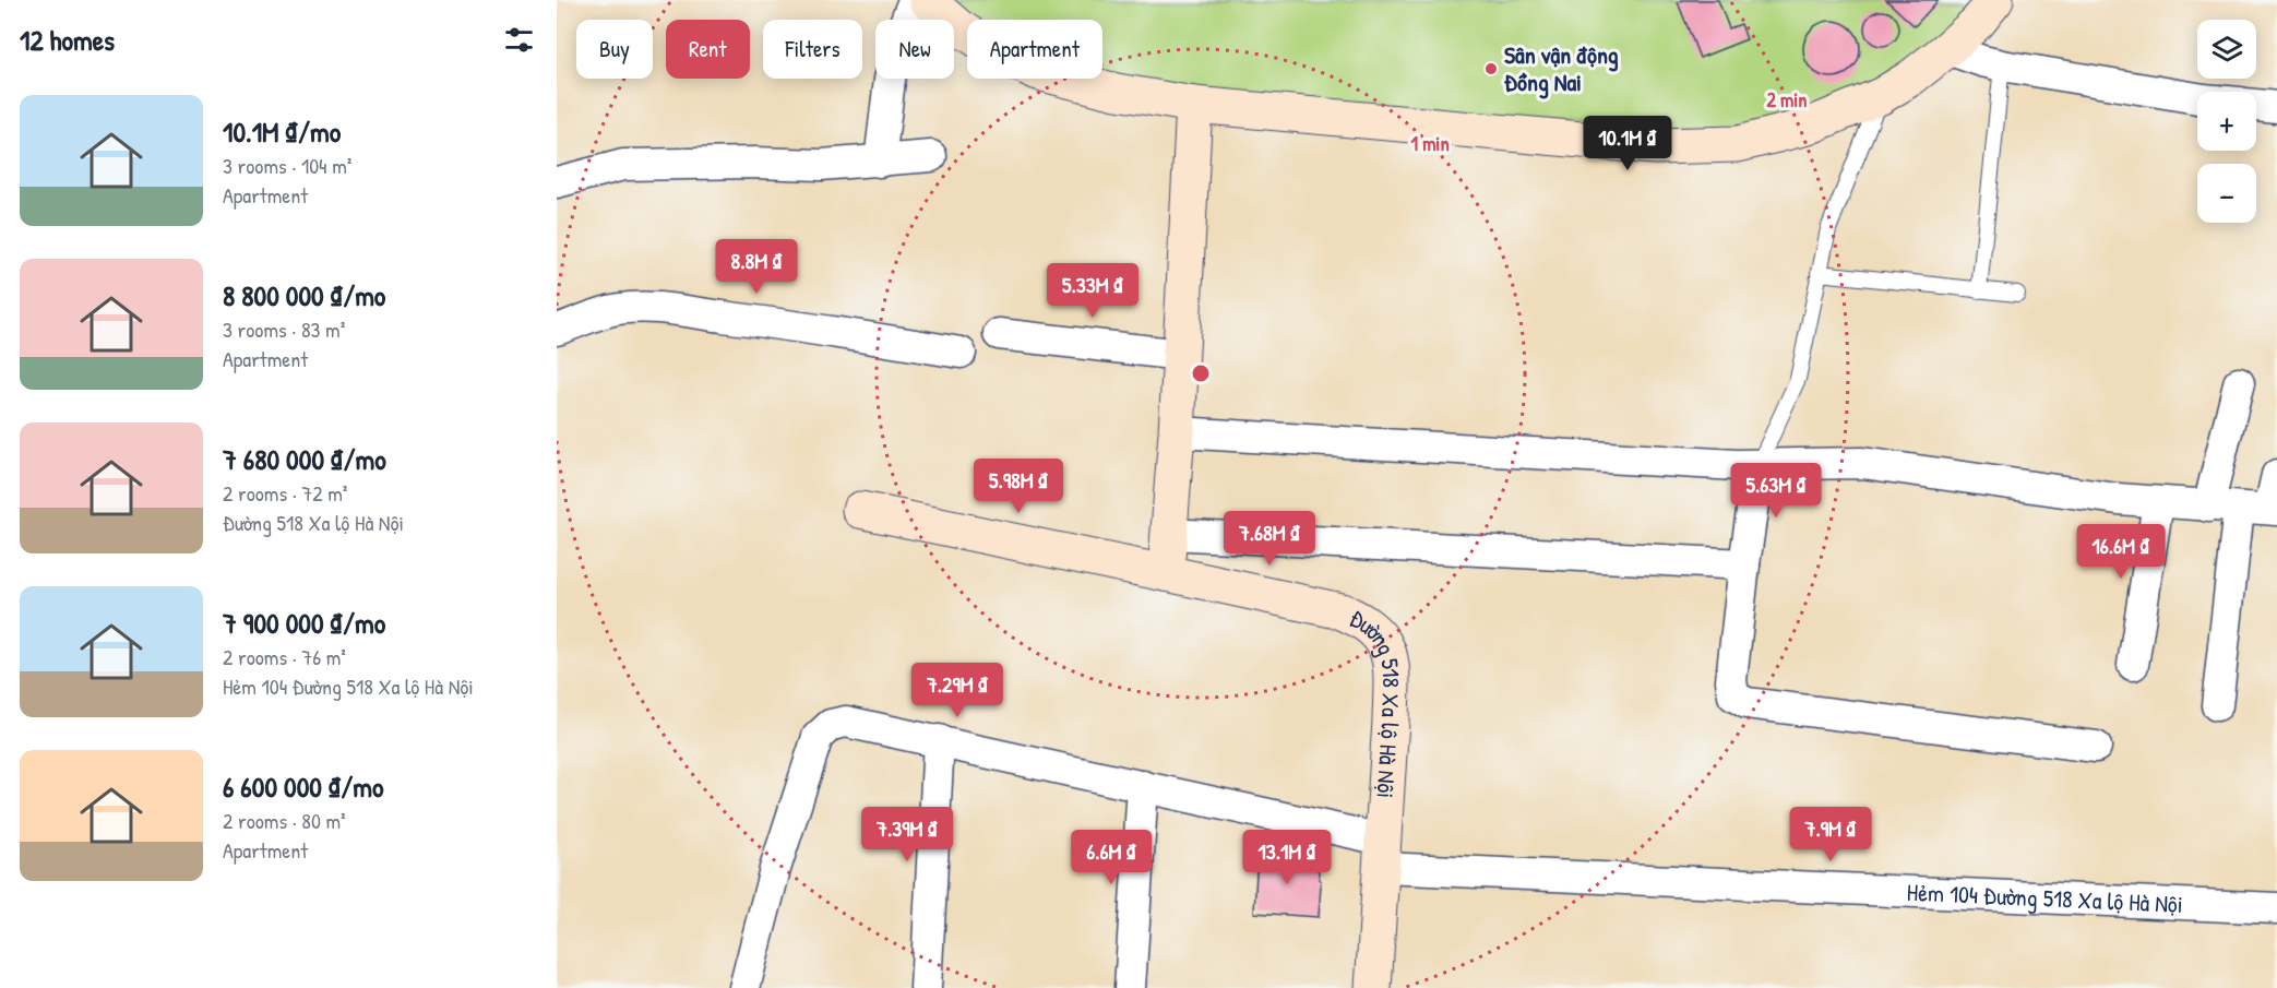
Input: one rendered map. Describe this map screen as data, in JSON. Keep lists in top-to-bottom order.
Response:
{
  "streets": {
    "street": ["Đường 518 Xa lộ Hà Nội", "Hẻm 104 Đường 518 Xa lộ Hà Nội"]
  },
  "crossings": [
    ["Đường 518 Xa lộ Hà Nội", "Hẻm 104 Đường 518 Xa lộ Hà Nội"]
  ],
  "places": ["Sân vận động Đồng Nai"],
  "page": {
    "heading": "12 homes",
    "map_buttons": ["+", "−"],
    "chip": [
      "Buy",
      "Rent",
      "Filters",
      "New",
      "Apartment"
    ],
    "list": [
      {
        "name": "10.1M ₫/mo",
        "note": "3 rooms · 104 m² · Apartment"
      },
      {
        "name": "8 800 000 ₫/mo",
        "note": "3 rooms · 83 m² · Apartment"
      },
      {
        "name": "7 680 000 ₫/mo",
        "note": "2 rooms · 72 m² · Đường 518 Xa lộ Hà Nội"
      },
      {
        "name": "7 900 000 ₫/mo",
        "note": "2 rooms · 76 m² · Hẻm 104 Đường 518 Xa lộ Hà Nội"
      },
      {
        "name": "6 600 000 ₫/mo",
        "note": "2 rooms · 80 m² · Apartment"
      }
    ],
    "price": [
      "10.1M ₫",
      "8.8M ₫",
      "5.33M ₫",
      "5.98M ₫",
      "5.63M ₫",
      "7.68M ₫",
      "16.6M ₫",
      "7.29M ₫",
      "7.39M ₫",
      "7.9M ₫",
      "6.6M ₫",
      "13.1M ₫"
    ]
  },
  "rings": ["2 min", "1 min"]
}
